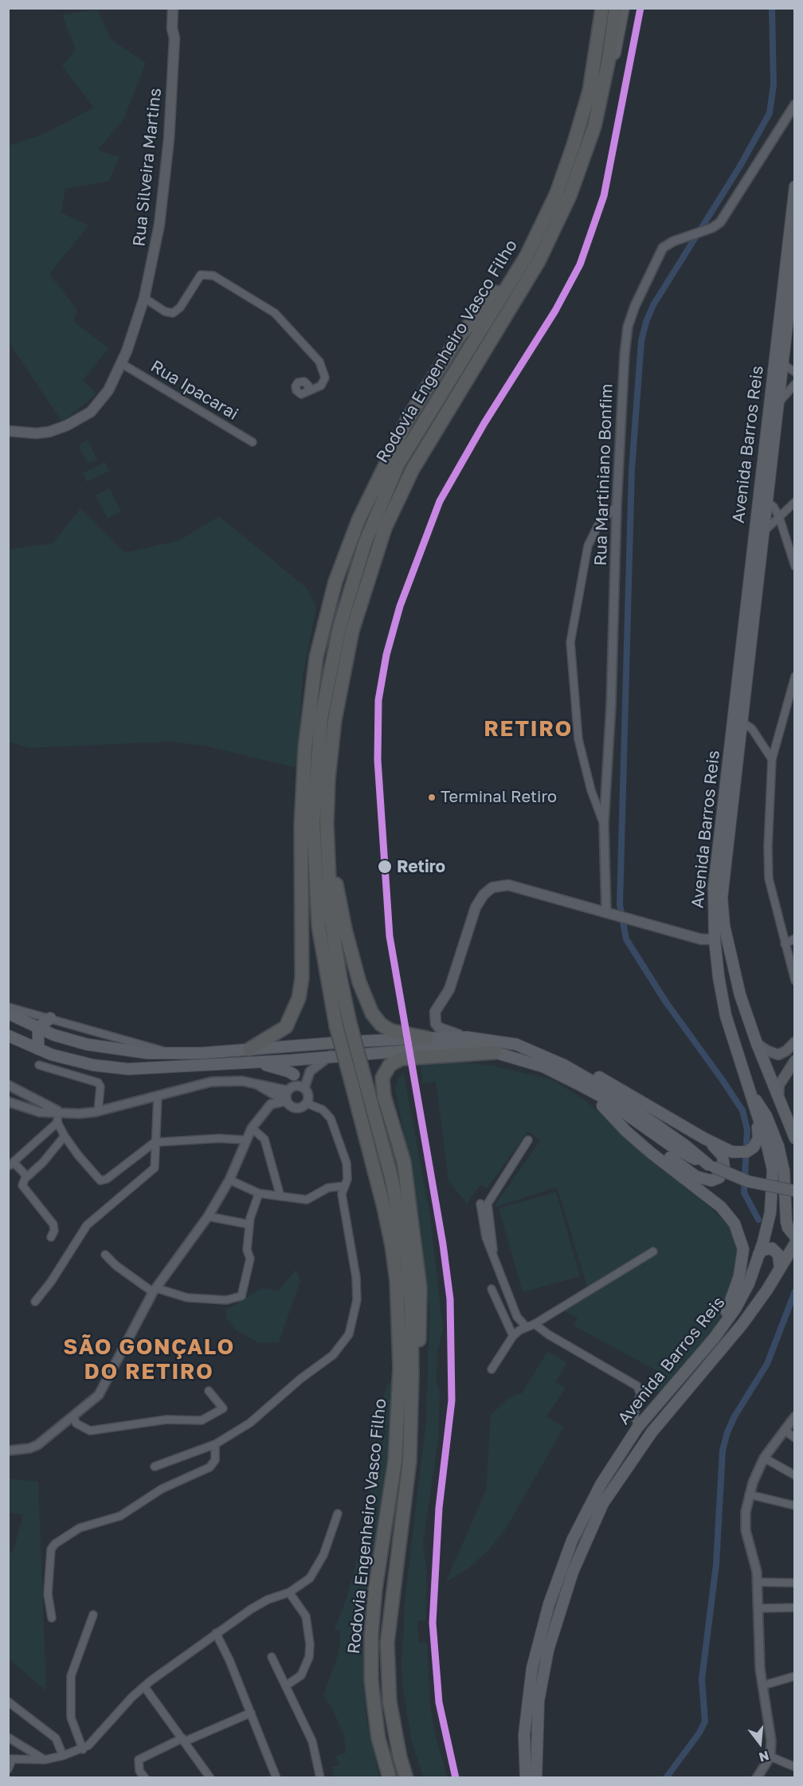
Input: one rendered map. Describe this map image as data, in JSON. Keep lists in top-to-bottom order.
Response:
{
  "streets": {
    "highway": ["Rodovia Engenheiro Vasco Filho"],
    "main road": ["Rua Silveira Martins", "Avenida Barros Reis"],
    "street": ["Rua Ipacarai", "Rua Martiniano Bonfim"]
  },
  "crossings": [
    ["Rua Silveira Martins", "Rua Ipacarai"]
  ],
  "districts": ["RETIRO", "SÃO GONÇALO DO RETIRO"],
  "places": ["Terminal Retiro", "Retiro"],
  "north": "bottom"
}
